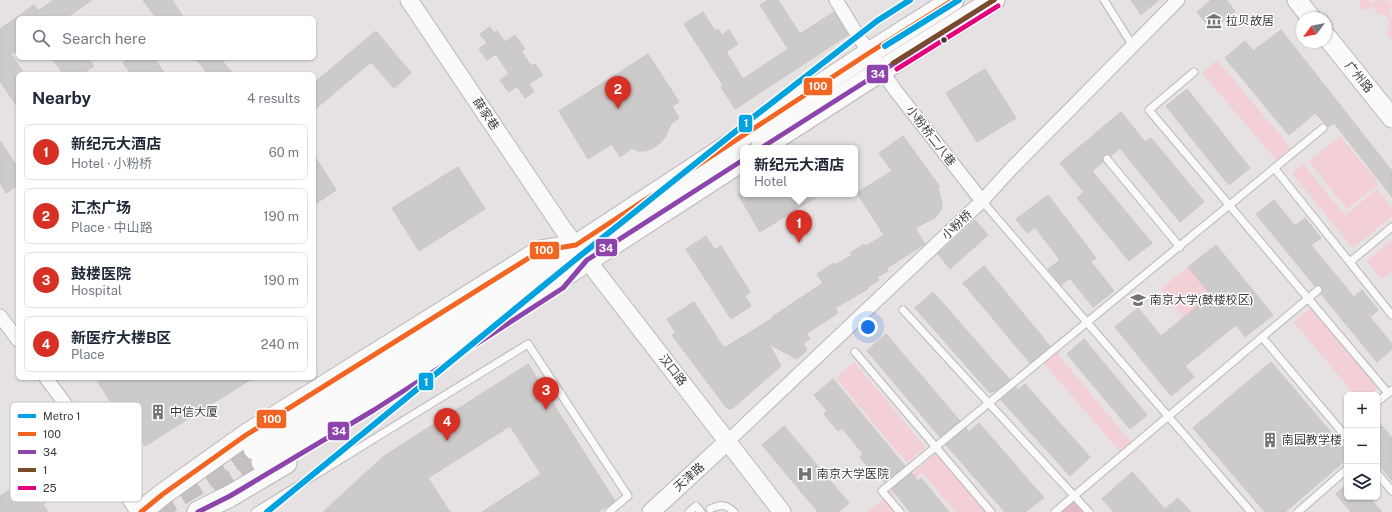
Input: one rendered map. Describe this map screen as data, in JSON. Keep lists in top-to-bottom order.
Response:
{
  "streets": {
    "main road": ["广州路"],
    "street": [
      "薛家巷",
      "小粉桥二八巷",
      "小粉桥",
      "汉口路",
      "天津路"
    ]
  },
  "crossings": [
    ["薛家巷", "汉口路"],
    ["小粉桥二八巷", "小粉桥"],
    ["小粉桥", "汉口路"],
    ["小粉桥", "天津路"],
    ["汉口路", "天津路"]
  ],
  "places": {
    "museum": ["拉贝故居"],
    "school or university": ["南京大学(鼓楼校区)"],
    "building": ["中信大厦", "南园教学楼"],
    "hospital": ["南京大学医院"]
  },
  "lines": [
    "metro line 1",
    "transit line 100",
    "transit line 34",
    "transit line 1",
    "transit line 25"
  ],
  "legend": [
    "Metro 1",
    "100",
    "34",
    "1",
    "25"
  ],
  "north": "bottom left",
  "page": {
    "search": "Search here",
    "heading": ["Nearby", "4 results"],
    "pins": [
      "2",
      "1",
      "3",
      "4"
    ],
    "list": [
      {
        "mark": "1",
        "name": "新纪元大酒店",
        "note": "Hotel · 小粉桥",
        "value": "60 m"
      },
      {
        "mark": "2",
        "name": "汇杰广场",
        "note": "Place · 中山路",
        "value": "190 m"
      },
      {
        "mark": "3",
        "name": "鼓楼医院",
        "note": "Hospital",
        "value": "190 m"
      },
      {
        "mark": "4",
        "name": "新医疗大楼B区",
        "note": "Place",
        "value": "240 m"
      }
    ],
    "popup": ["新纪元大酒店", "Hotel"],
    "map_buttons": ["+", "−"]
  }
}
